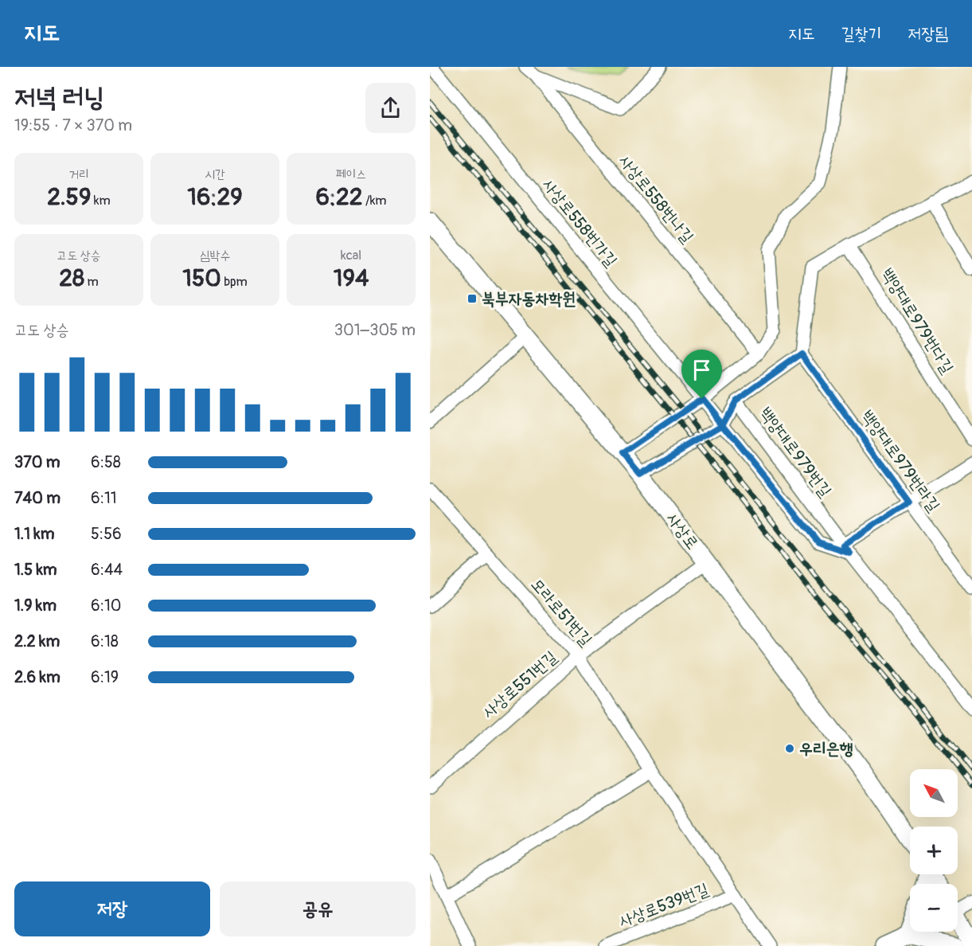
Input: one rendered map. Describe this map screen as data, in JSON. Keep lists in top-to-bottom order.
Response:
{
  "streets": {
    "main road": ["사상로"],
    "street": [
      "사상로558번나길",
      "사상로558번가길",
      "백양대로979번다길",
      "백양대로979번길",
      "백양대로979번라길",
      "모라로51번길",
      "사상로551번길",
      "사상로539번길"
    ]
  },
  "crossings": [
    ["사상로558번가길", "백양대로979번길"],
    ["백양대로979번길", "백양대로979번라길"],
    ["사상로", "사상로551번길"],
    ["모라로51번길", "사상로551번길"],
    ["모라로51번길", "사상로539번길"]
  ],
  "places": {
    "transit": ["북부자동차학원"],
    "other": ["우리은행"]
  },
  "north": "top left",
  "page": {
    "header": "지도",
    "nav": ["지도", "길찾기", "저장됨"],
    "heading": ["저녁 러닝", "19:55 · 7 × 370 m"],
    "stats": [
      ["거리", "2.59 km"],
      ["시간", "16:29"],
      ["페이스", "6:22 /km"],
      ["고도 상승", "28 m"],
      ["심박수", "150 bpm"],
      ["kcal", "194"]
    ],
    "chart": ["고도 상승", "301–305 m"],
    "list": [
      {
        "name": "370 m",
        "note": "6:58"
      },
      {
        "name": "740 m",
        "note": "6:11"
      },
      {
        "name": "1.1 km",
        "note": "5:56"
      },
      {
        "name": "1.5 km",
        "note": "6:44"
      },
      {
        "name": "1.9 km",
        "note": "6:10"
      },
      {
        "name": "2.2 km",
        "note": "6:18"
      },
      {
        "name": "2.6 km",
        "note": "6:19"
      }
    ],
    "map_buttons": ["+", "−"],
    "buttons": ["저장", "공유"]
  }
}
